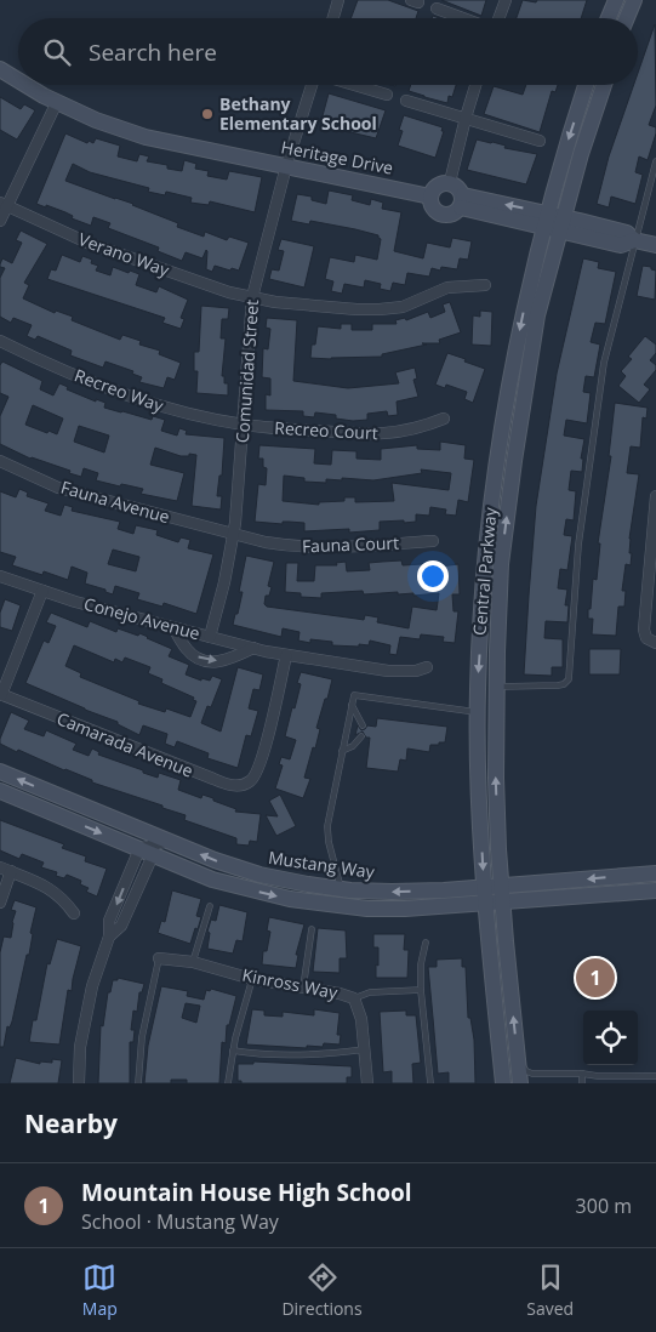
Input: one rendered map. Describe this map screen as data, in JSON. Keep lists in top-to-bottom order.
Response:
{
  "streets": {
    "street": [
      "Heritage Drive",
      "Verano Way",
      "Comunidad Street",
      "Recreo Way",
      "Recreo Court",
      "Fauna Avenue",
      "Fauna Court",
      "Central Parkway",
      "Conejo Avenue",
      "Camarada Avenue",
      "Mustang Way",
      "Kinross Way"
    ]
  },
  "crossings": [
    ["Heritage Drive", "Comunidad Street"],
    ["Heritage Drive", "Central Parkway"],
    ["Verano Way", "Comunidad Street"],
    ["Comunidad Street", "Recreo Way"],
    ["Comunidad Street", "Recreo Court"],
    ["Comunidad Street", "Fauna Avenue"],
    ["Comunidad Street", "Fauna Court"],
    ["Comunidad Street", "Conejo Avenue"],
    ["Recreo Way", "Recreo Court"],
    ["Fauna Avenue", "Fauna Court"],
    ["Central Parkway", "Mustang Way"],
    ["Conejo Avenue", "Camarada Avenue"]
  ],
  "places": ["Bethany Elementary School"],
  "page": {
    "search": "Search here",
    "pins": "1",
    "heading": "Nearby",
    "list": [
      {
        "mark": "1",
        "name": "Mountain House High School",
        "note": "School · Mustang Way",
        "value": "300 m"
      }
    ],
    "nav": ["Map", "Directions", "Saved"]
  }
}
